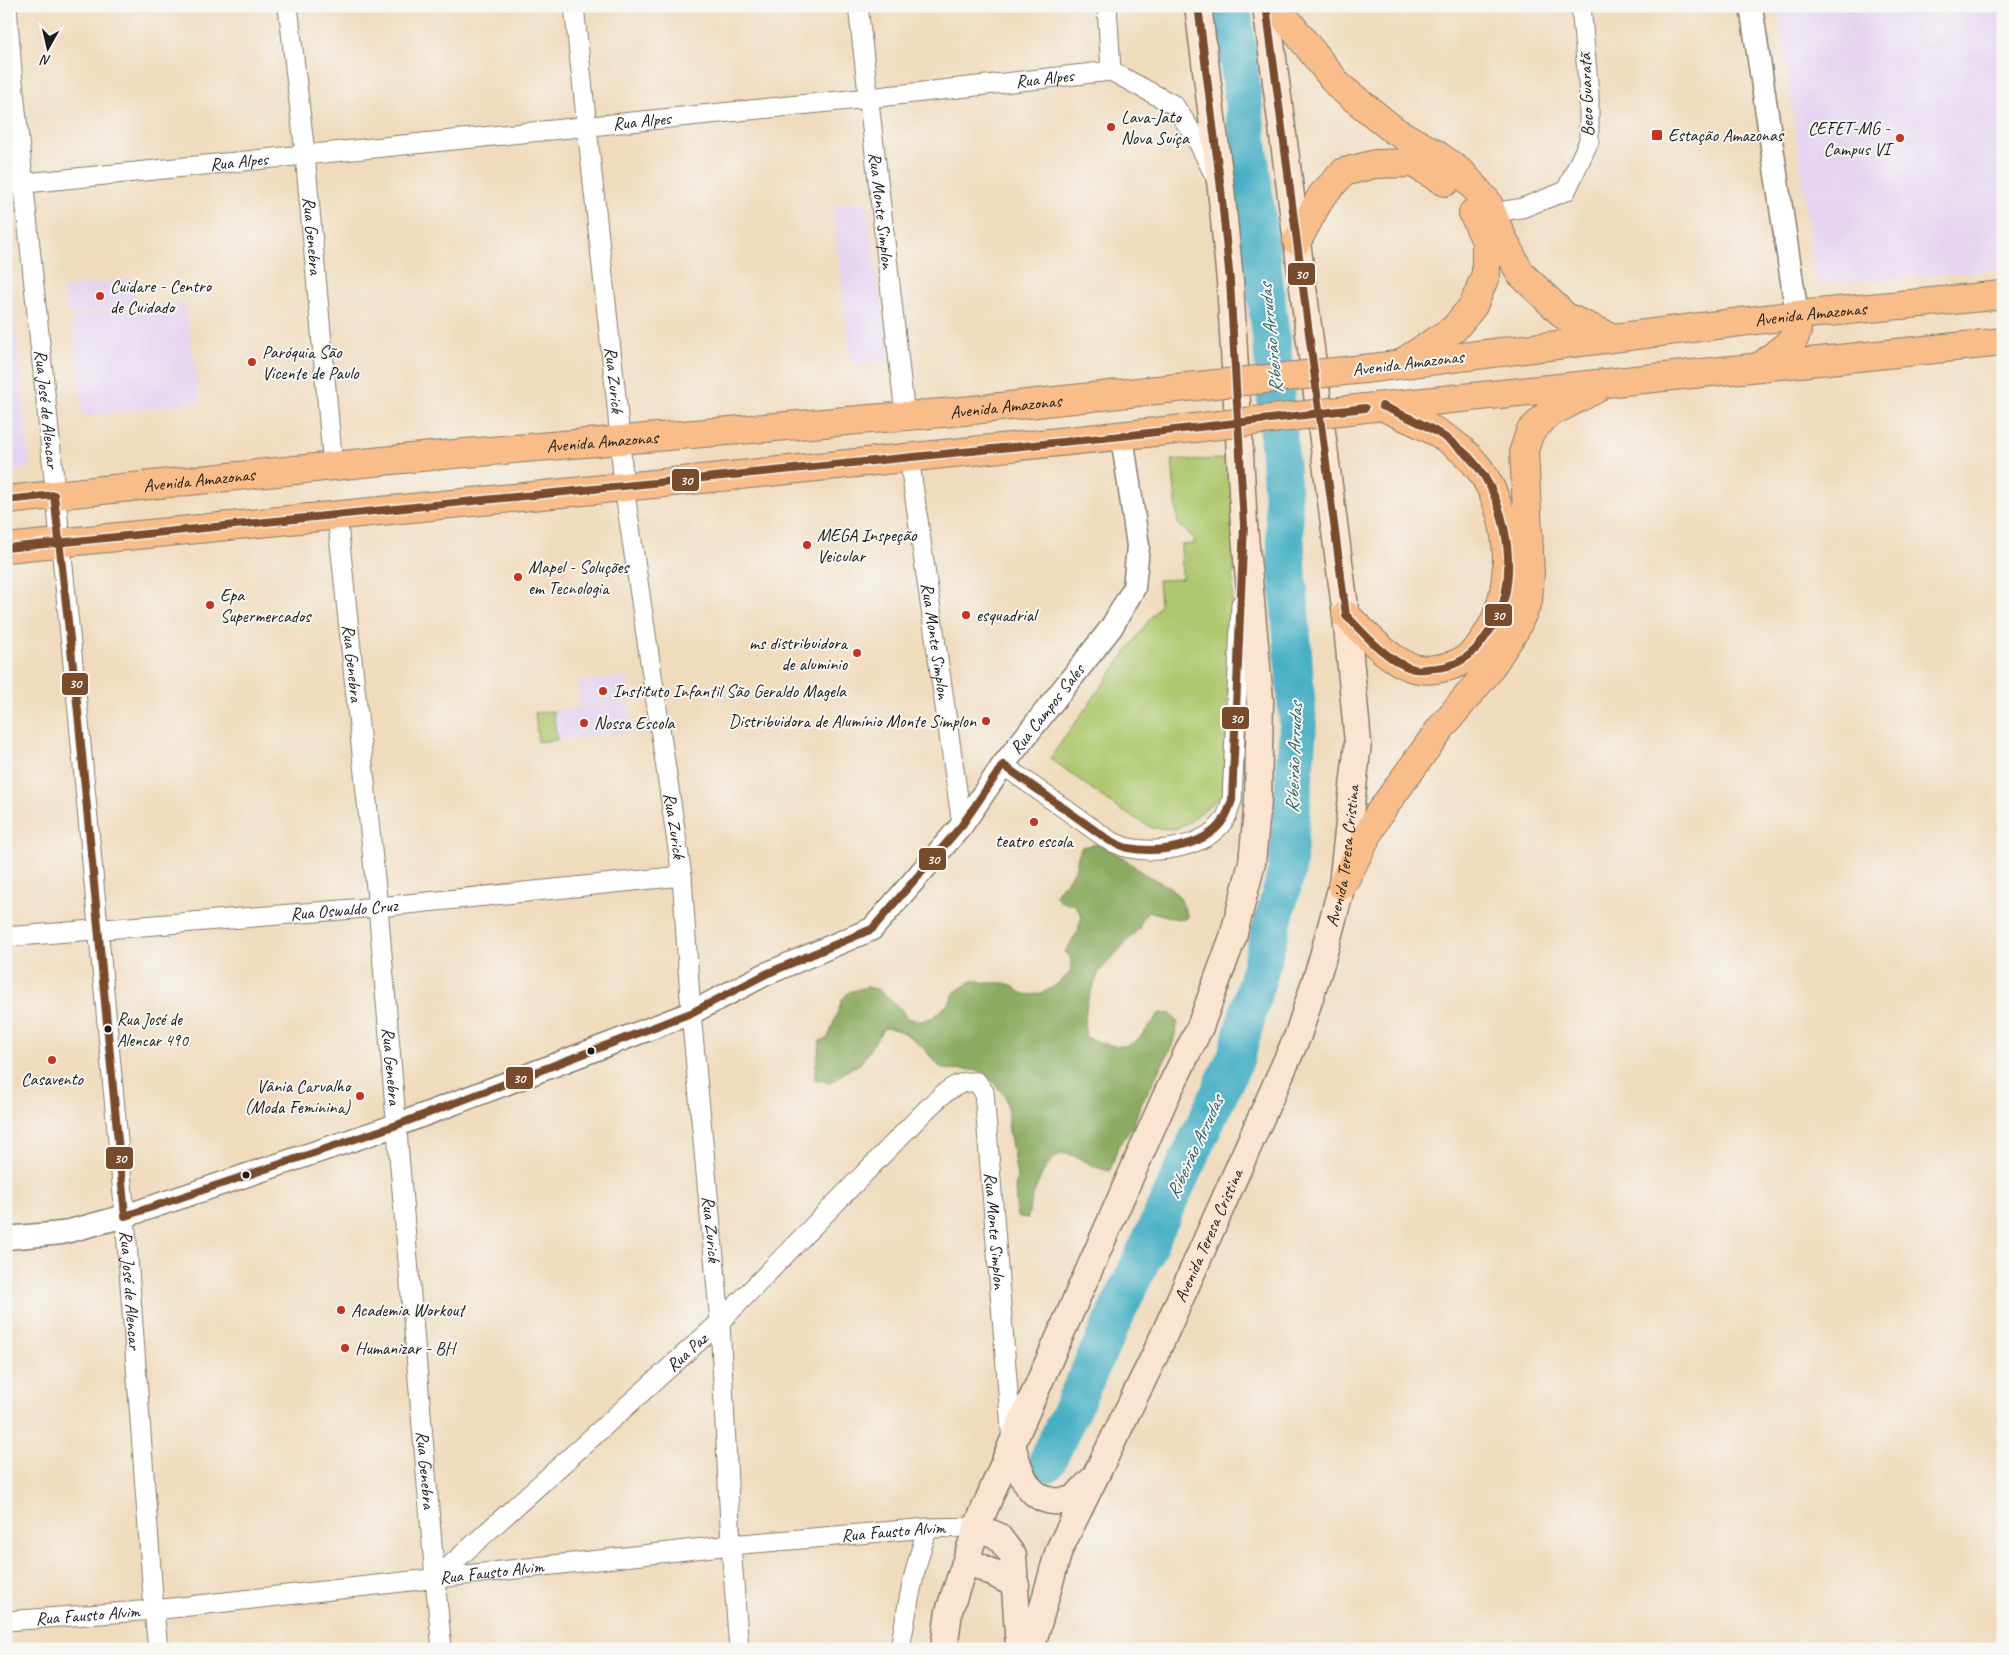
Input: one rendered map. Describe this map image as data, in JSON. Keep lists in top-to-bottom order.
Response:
{
  "streets": {
    "main road": ["Avenida Amazonas", "Avenida Teresa Cristina"],
    "street": [
      "Rua Alpes",
      "Beco Guaratã",
      "Rua Monte Simplon",
      "Rua Genebra",
      "Rua Zurick",
      "Rua José de Alencar",
      "Rua Campos Sales",
      "Rua Oswaldo Cruz",
      "Rua Paz",
      "Rua Fausto Alvim"
    ]
  },
  "crossings": [
    ["Rua Alpes", "Rua Monte Simplon"],
    ["Rua Alpes", "Rua Genebra"],
    ["Rua Alpes", "Rua Zurick"],
    ["Rua Alpes", "Rua José de Alencar"],
    ["Rua Monte Simplon", "Avenida Amazonas"],
    ["Rua Monte Simplon", "Rua Campos Sales"],
    ["Rua Monte Simplon", "Rua Paz"],
    ["Rua Genebra", "Avenida Amazonas"],
    ["Rua Genebra", "Rua Campos Sales"],
    ["Rua Genebra", "Rua Oswaldo Cruz"],
    ["Rua Genebra", "Rua Paz"],
    ["Rua Genebra", "Rua Fausto Alvim"],
    ["Avenida Amazonas", "Rua Zurick"],
    ["Avenida Amazonas", "Rua José de Alencar"],
    ["Rua Zurick", "Rua Campos Sales"],
    ["Rua Zurick", "Rua Oswaldo Cruz"],
    ["Rua Zurick", "Rua Paz"],
    ["Rua Zurick", "Rua Fausto Alvim"],
    ["Rua José de Alencar", "Rua Campos Sales"],
    ["Rua José de Alencar", "Rua Oswaldo Cruz"],
    ["Rua José de Alencar", "Rua Fausto Alvim"],
    ["Rua Paz", "Rua Fausto Alvim"]
  ],
  "water": ["Ribeirão Arrudas"],
  "places": {
    "other": [
      "Lava-Jato Nova Suíça",
      "CEFET-MG - Campus VI",
      "Cuidare - Centro de Cuidado",
      "Paróquia São Vicente de Paulo",
      "MEGA Inspeção Veicular",
      "Mapel - Soluções em Tecnologia",
      "Epa Supermercados",
      "esquadrial",
      "ms distribuidora de aluminio",
      "Instituto Infantil São Geraldo Magela",
      "Distribuidora de Alumínio Monte Simplon",
      "Nossa Escola",
      "teatro escola",
      "Rua José de Alencar 490",
      "Casavento",
      "Vânia Carvalho (Moda Feminina)",
      "Academia Workout",
      "Humanizar - BH"
    ],
    "transit": ["Estação Amazonas"]
  },
  "lines": ["transit line 30"],
  "north": "bottom"
}
